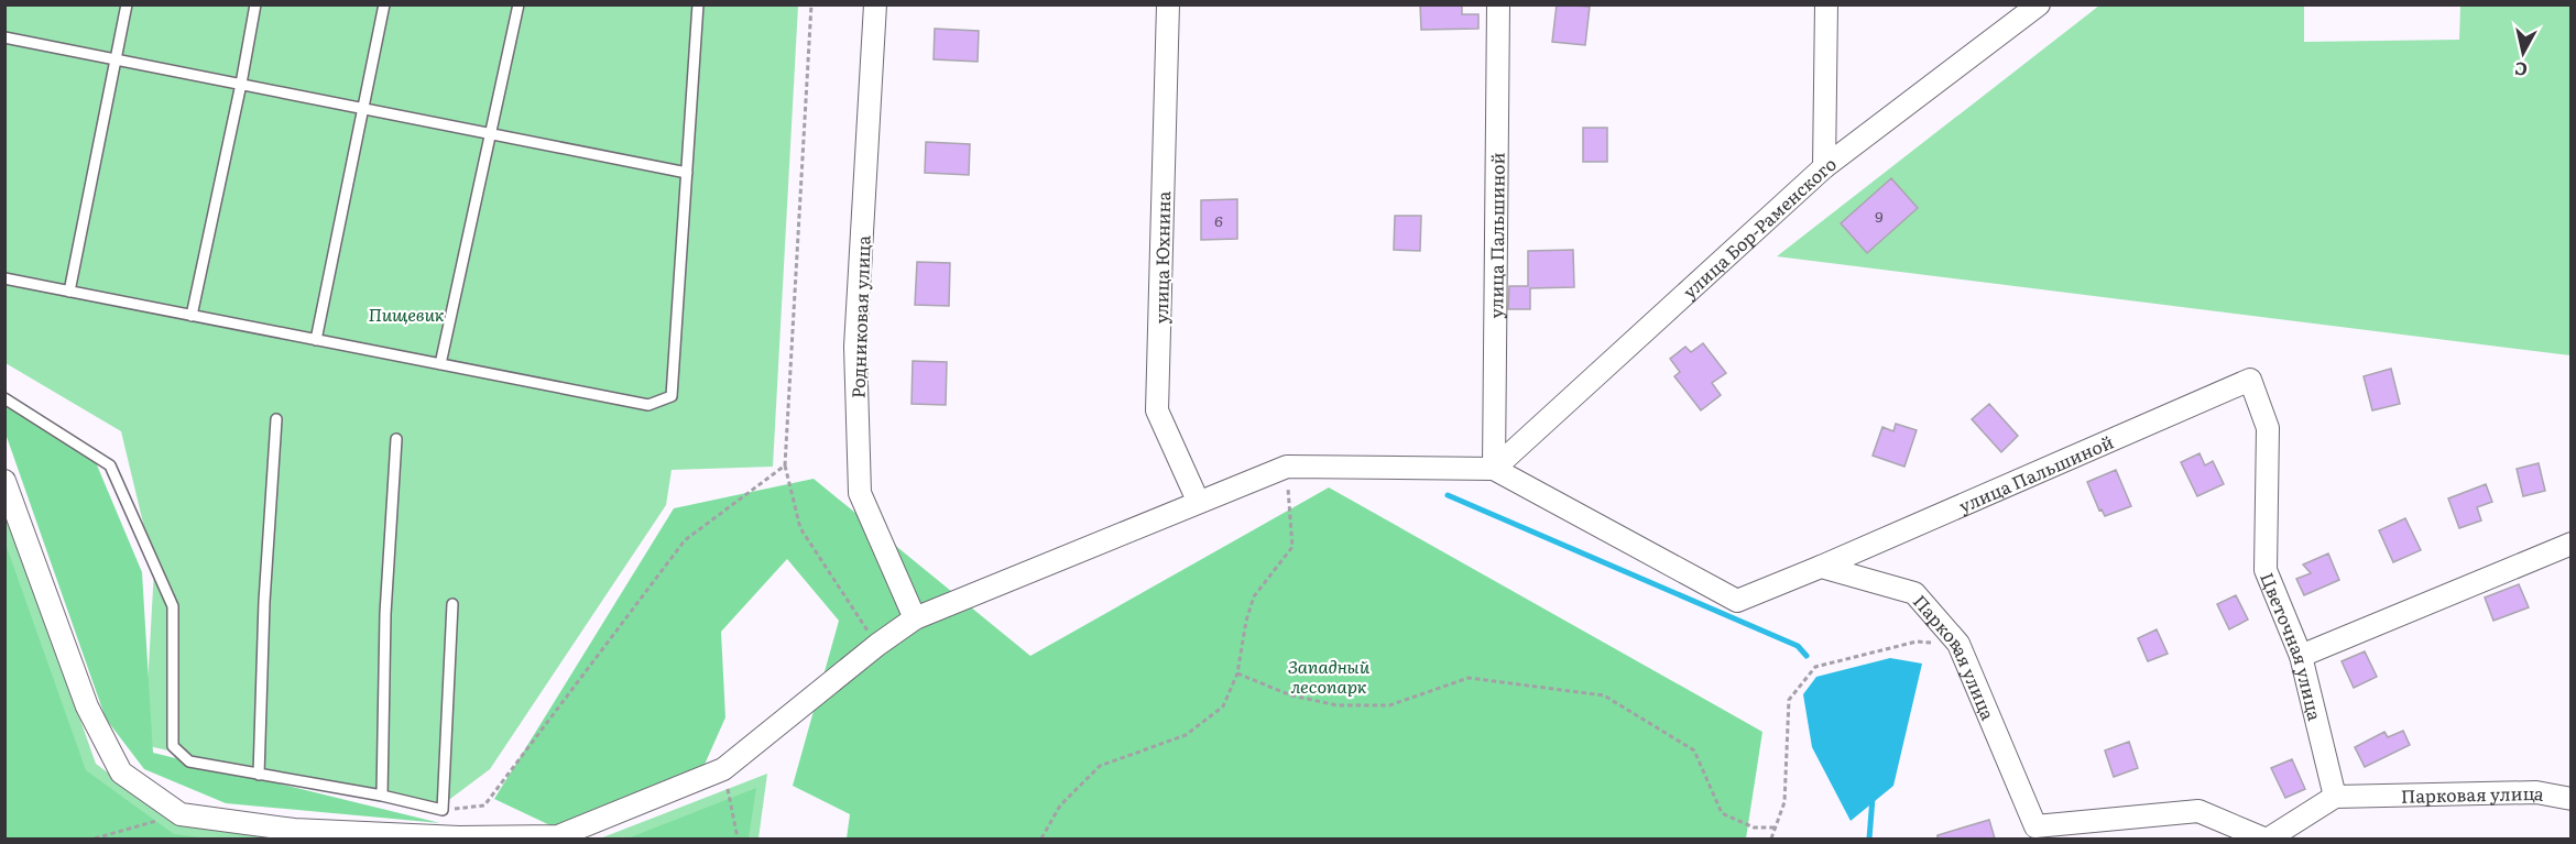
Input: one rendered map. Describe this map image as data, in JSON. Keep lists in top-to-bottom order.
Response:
{
  "streets": {
    "street": [
      "улица Бор-Раменского",
      "улица Пальшиной",
      "улица Юхнина",
      "Родниковая улица",
      "Цветочная улица",
      "Парковая улица"
    ]
  },
  "crossings": [
    ["улица Бор-Раменского", "улица Пальшиной"],
    ["улица Пальшиной", "Цветочная улица"],
    ["улица Пальшиной", "Парковая улица"],
    ["Цветочная улица", "Парковая улица"]
  ],
  "parks": ["Пищевик", "Западный лесопарк"],
  "house_numbers": ["9", "6"],
  "north": "bottom"
}
